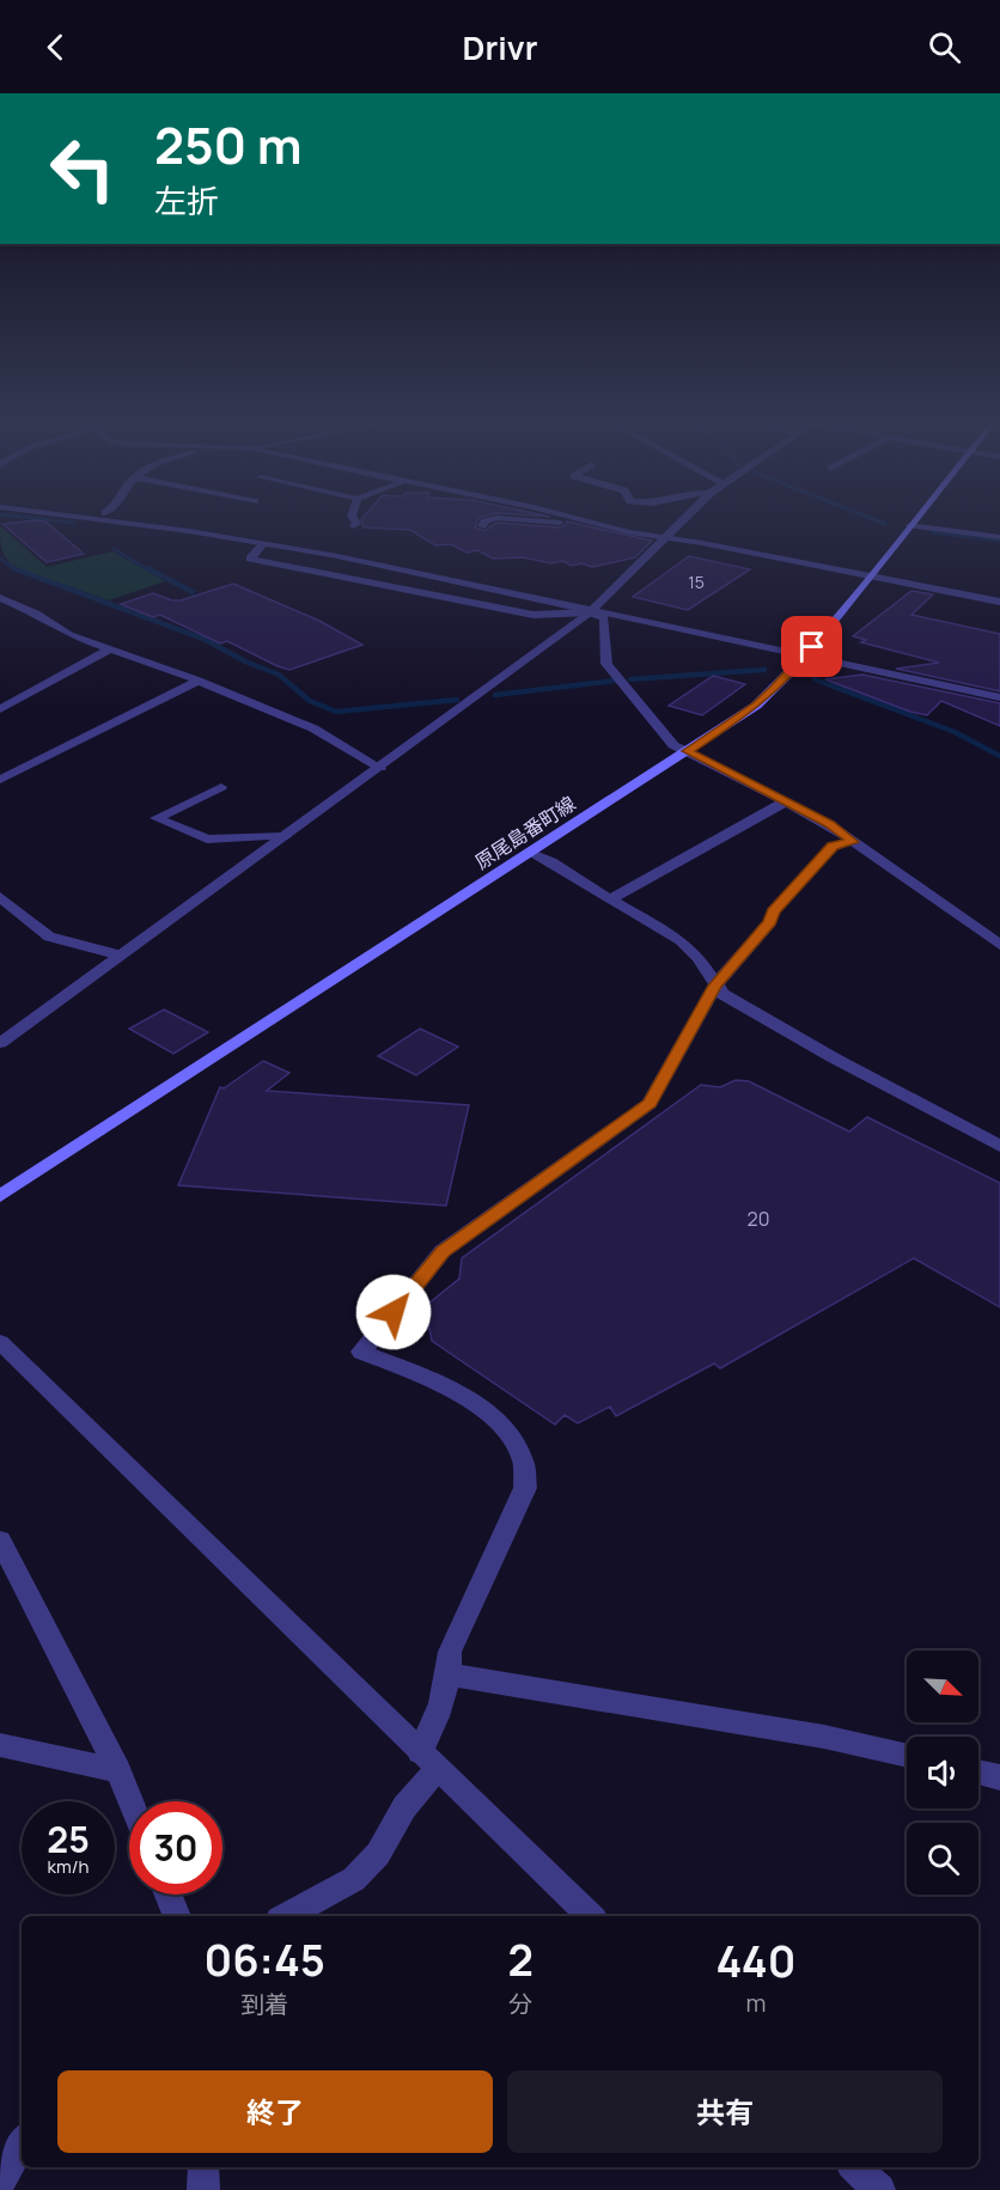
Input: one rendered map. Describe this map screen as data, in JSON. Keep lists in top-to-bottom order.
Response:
{
  "streets": {
    "main road": ["原尾島番町線"]
  },
  "house_numbers": ["15", "20"],
  "north": "bottom right",
  "page": {
    "header": "Drivr",
    "turn": ["250 m", "左折"],
    "speed": "25 km/h",
    "limit": "30",
    "eta": [
      "06:45",
      "到着",
      "2",
      "分",
      "440",
      "m"
    ],
    "buttons": ["終了", "共有"]
  }
}
